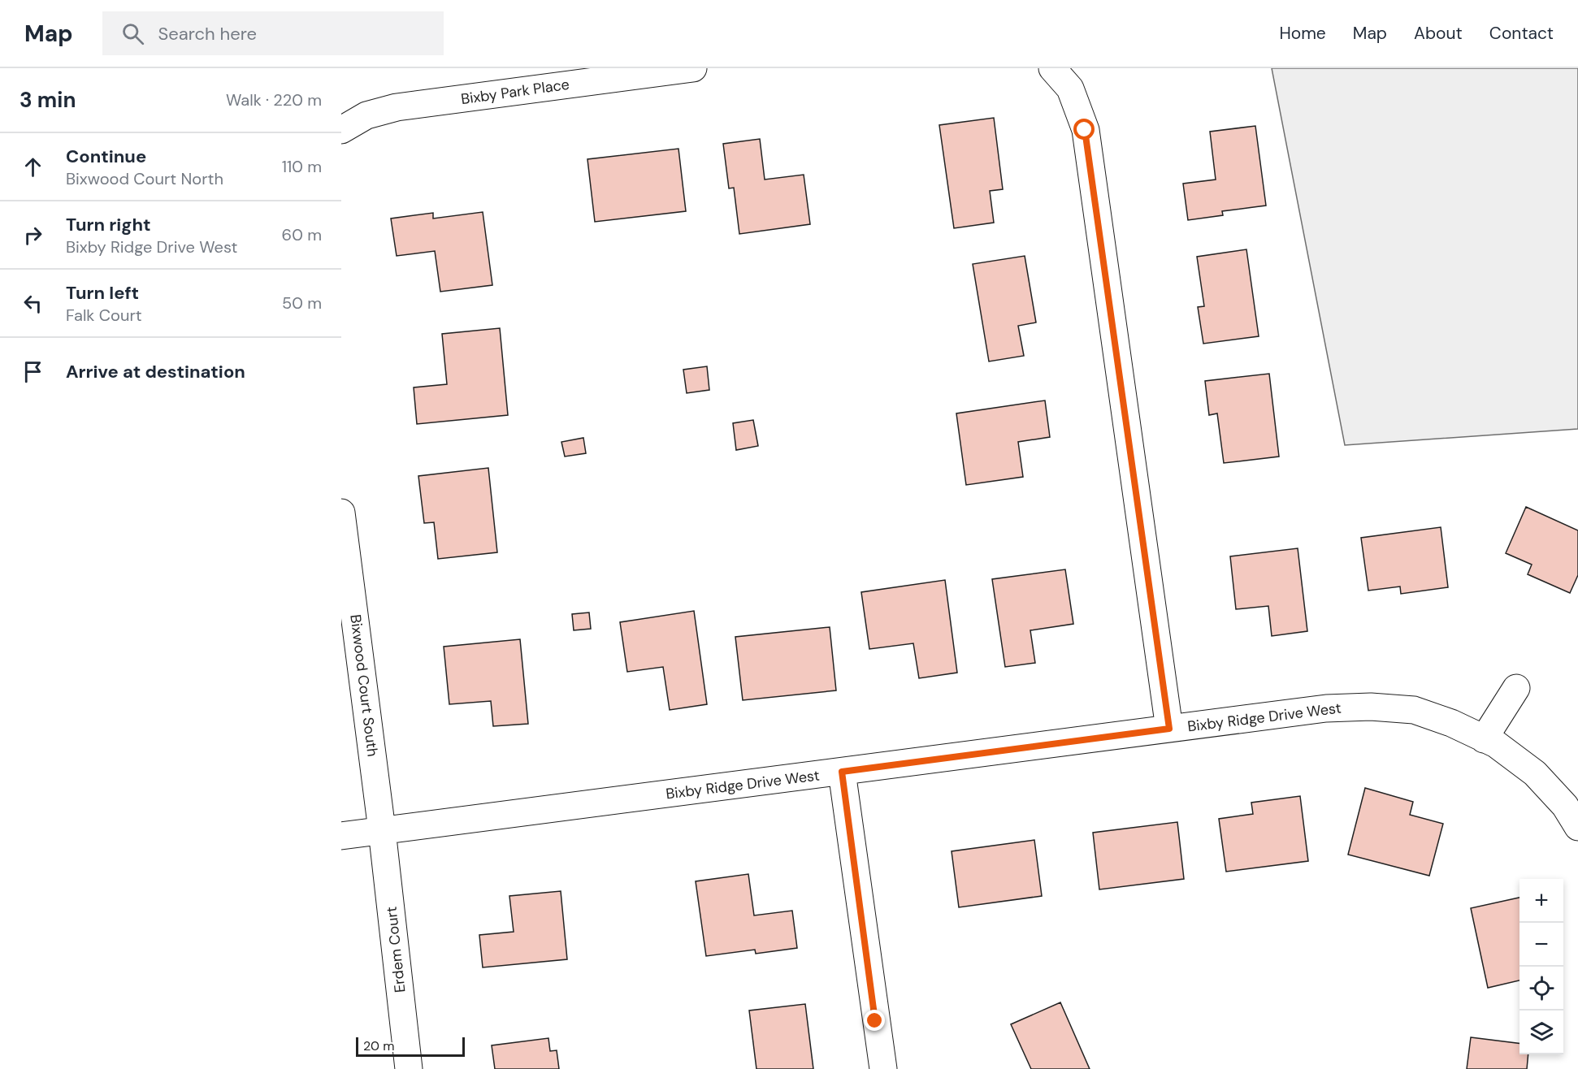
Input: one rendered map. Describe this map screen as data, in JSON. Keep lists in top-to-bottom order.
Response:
{
  "streets": {
    "street": [
      "Bixby Park Place",
      "Bixwood Court South",
      "Bixby Ridge Drive West",
      "Erdem Court"
    ]
  },
  "crossings": [
    ["Bixwood Court South", "Bixby Ridge Drive West"],
    ["Bixwood Court South", "Erdem Court"],
    ["Bixby Ridge Drive West", "Erdem Court"]
  ],
  "scale_bar": "20 m",
  "page": {
    "header": "Map",
    "search": "Search here",
    "nav": [
      "Home",
      "Map",
      "About",
      "Contact"
    ],
    "heading": ["3 min", "Walk · 220 m"],
    "list": [
      ["Continue", "Bixwood Court North", "110 m"],
      ["Turn right", "Bixby Ridge Drive West", "60 m"],
      ["Turn left", "Falk Court", "50 m"],
      "Arrive at destination"
    ],
    "map_buttons": ["+", "−"],
    "scale": "20 m"
  }
}
